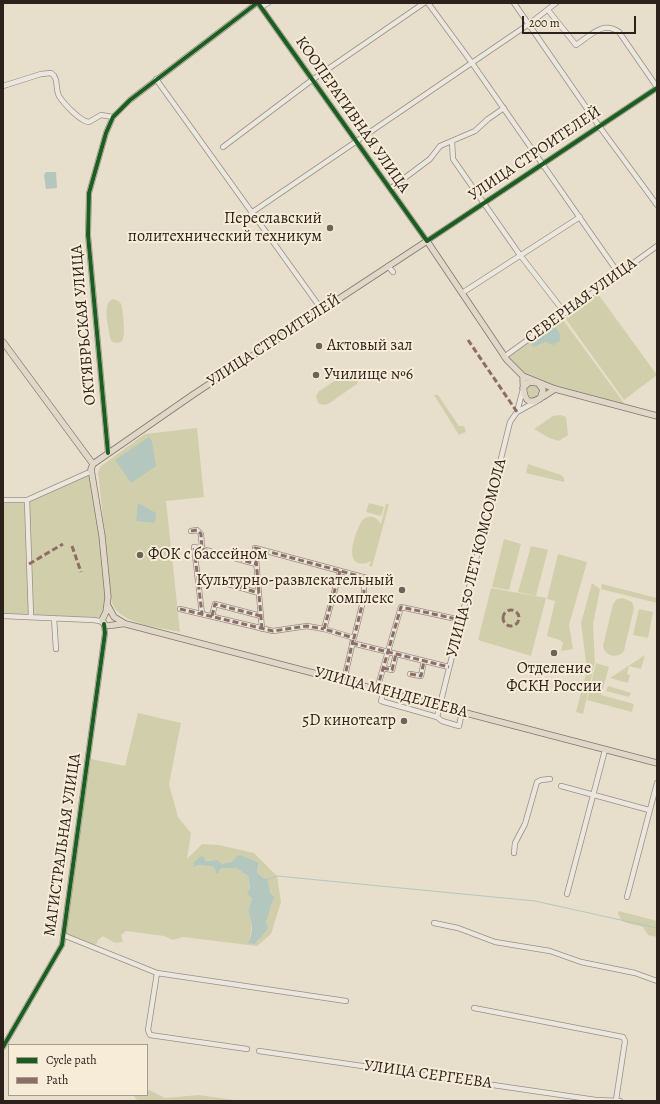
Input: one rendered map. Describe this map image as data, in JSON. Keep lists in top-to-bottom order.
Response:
{
  "streets": {
    "main road": ["КООПЕРАТИВНАЯ УЛИЦА", "УЛИЦА СТРОИТЕЛЕЙ", "УЛИЦА МЕНДЕЛЕЕВА"],
    "street": [
      "СЕВЕРНАЯ УЛИЦА",
      "ОКТЯБРЬСКАЯ УЛИЦА",
      "УЛИЦА 50 ЛЕТ КОМСОМОЛА",
      "МАГИСТРАЛЬНАЯ УЛИЦА",
      "УЛИЦА СЕРГЕЕВА"
    ]
  },
  "crossings": [
    ["КООПЕРАТИВНАЯ УЛИЦА", "УЛИЦА СТРОИТЕЛЕЙ"],
    ["КООПЕРАТИВНАЯ УЛИЦА", "СЕВЕРНАЯ УЛИЦА"],
    ["КООПЕРАТИВНАЯ УЛИЦА", "ОКТЯБРЬСКАЯ УЛИЦА"],
    ["УЛИЦА СТРОИТЕЛЕЙ", "ОКТЯБРЬСКАЯ УЛИЦА"],
    ["УЛИЦА 50 ЛЕТ КОМСОМОЛА", "УЛИЦА МЕНДЕЛЕЕВА"]
  ],
  "places": [
    "Переславский политехнический техникум",
    "Актовый зал",
    "Училище №6",
    "ФОК с бассейном",
    "Культурно-развлекательный комплекс",
    "Отделение ФСКН России",
    "5D кинотеатр"
  ],
  "legend": ["Cycle path", "Path"],
  "scale_bar": "200 m"
}
